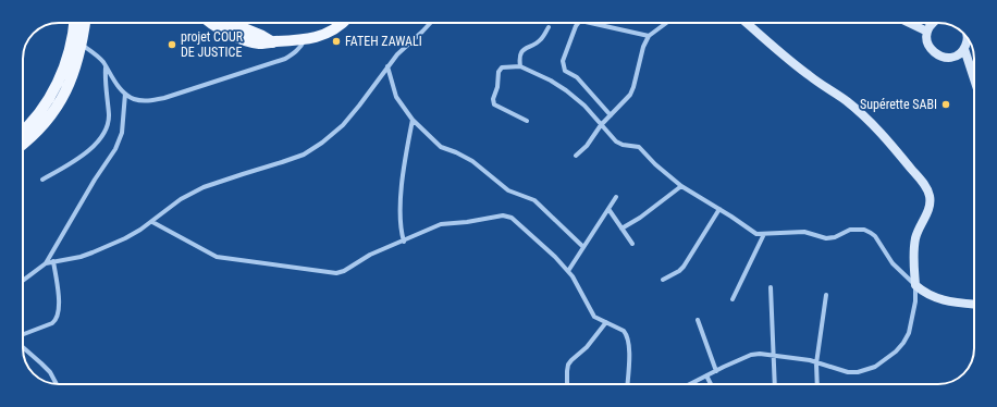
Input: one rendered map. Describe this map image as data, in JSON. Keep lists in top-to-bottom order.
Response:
{
  "places": ["FATEH ZAWALI", "projet COUR DE JUSTICE", "Supérette SABI"]
}
